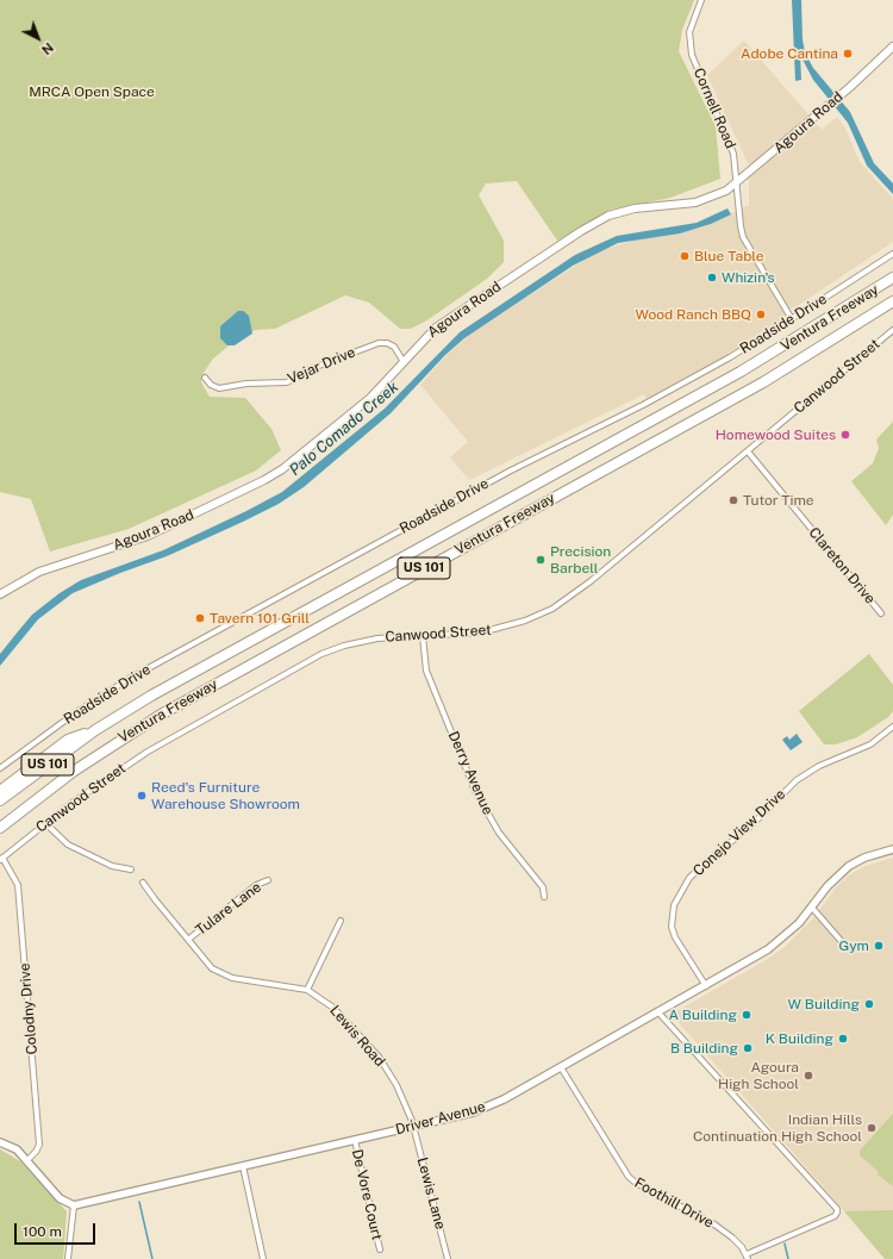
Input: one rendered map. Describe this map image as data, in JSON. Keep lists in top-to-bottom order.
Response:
{
  "streets": {
    "highway": ["Ventura Freeway", "US 101"],
    "main road": ["Agoura Road"],
    "street": [
      "Cornell Road",
      "Roadside Drive",
      "Vejar Drive",
      "Canwood Street",
      "Clareton Drive",
      "Derry Avenue",
      "Conejo View Drive",
      "Tulare Lane",
      "Colodny Drive",
      "Lewis Road",
      "Driver Avenue",
      "Lewis Lane",
      "De Vore Court",
      "Foothill Drive"
    ]
  },
  "crossings": [
    ["Cornell Road", "Agoura Road"],
    ["Cornell Road", "Roadside Drive"],
    ["Agoura Road", "Vejar Drive"],
    ["Canwood Street", "Clareton Drive"],
    ["Canwood Street", "Derry Avenue"],
    ["Canwood Street", "Colodny Drive"],
    ["Conejo View Drive", "Driver Avenue"],
    ["Tulare Lane", "Lewis Road"],
    ["Lewis Road", "Driver Avenue"],
    ["Lewis Road", "Lewis Lane"],
    ["Driver Avenue", "Lewis Lane"],
    ["Driver Avenue", "De Vore Court"],
    ["Driver Avenue", "Foothill Drive"]
  ],
  "water": ["Palo Comado Creek"],
  "parks": ["MRCA Open Space"],
  "places": [
    "Adobe Cantina",
    "Blue Table",
    "Whizin's",
    "Wood Ranch BBQ",
    "Homewood Suites",
    "Tutor Time",
    "Precision Barbell",
    "Tavern 101 Grill",
    "Reed's Furniture Warehouse Showroom",
    "Gym",
    "W Building",
    "A Building",
    "K Building",
    "B Building",
    "Agoura High School",
    "Indian Hills Continuation High School"
  ],
  "scale_bar": "100 m",
  "north": "bottom right"
}
